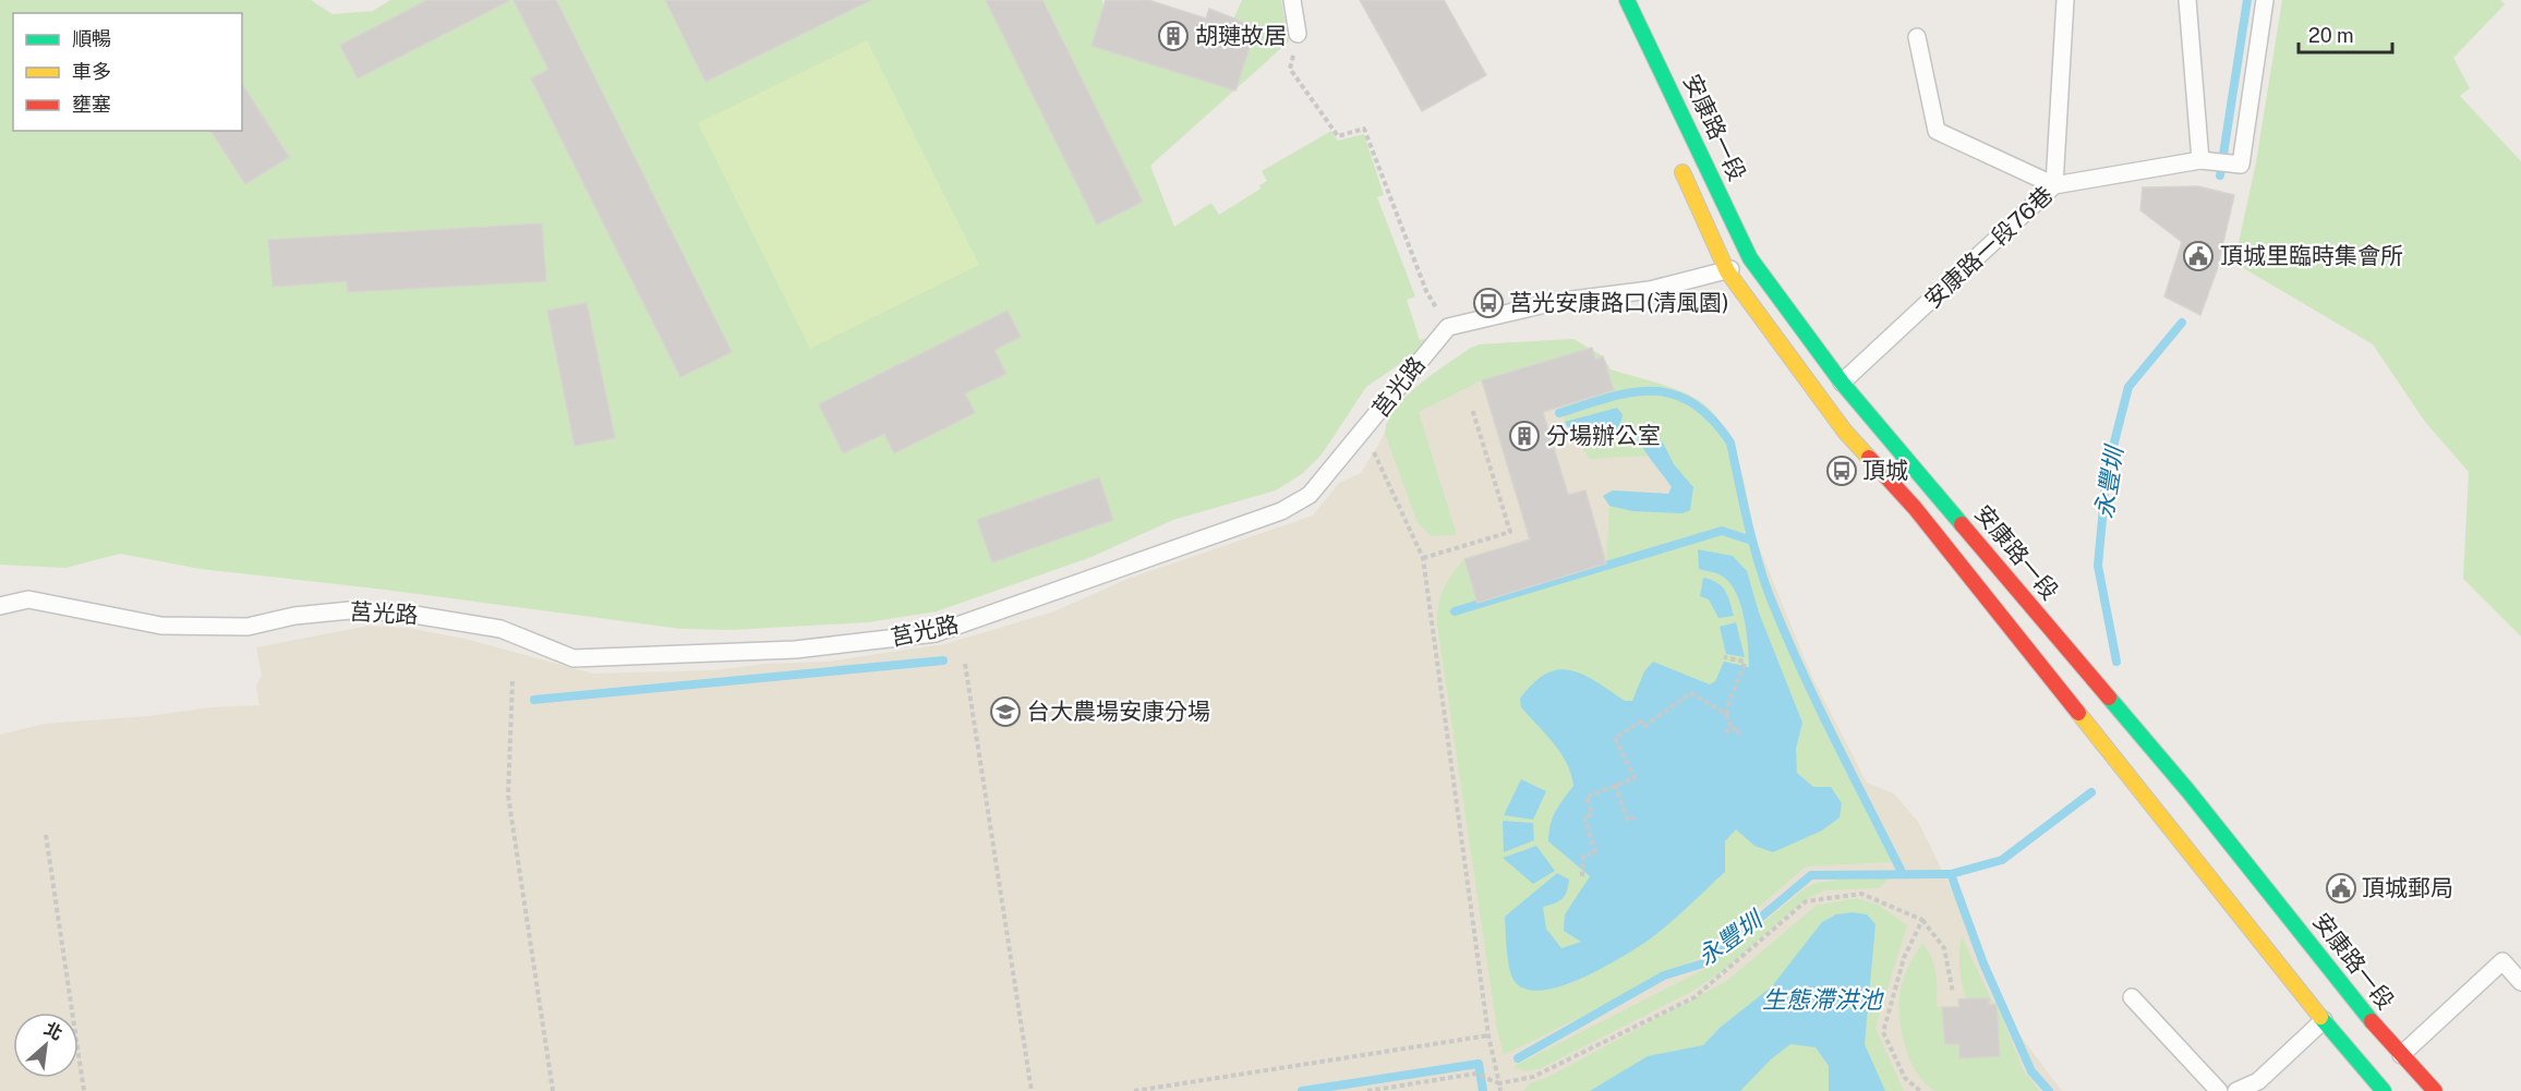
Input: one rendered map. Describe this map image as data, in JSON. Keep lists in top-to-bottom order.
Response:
{
  "streets": {
    "main road": ["安康路一段"],
    "lane": ["安康路一段76巷", "莒光路"]
  },
  "crossings": [
    ["安康路一段", "安康路一段76巷"],
    ["安康路一段", "莒光路"]
  ],
  "water": ["永豐圳", "生態滯洪池"],
  "places": {
    "building": ["胡璉故居", "分場辦公室"],
    "public building": ["頂城里臨時集會所", "頂城郵局"],
    "bus stop": ["莒光安康路口(清風園)", "頂城"],
    "school or university": ["台大農場安康分場"]
  },
  "legend": ["順暢", "車多", "壅塞"],
  "scale_bar": "20 m",
  "north": "top right"
}
